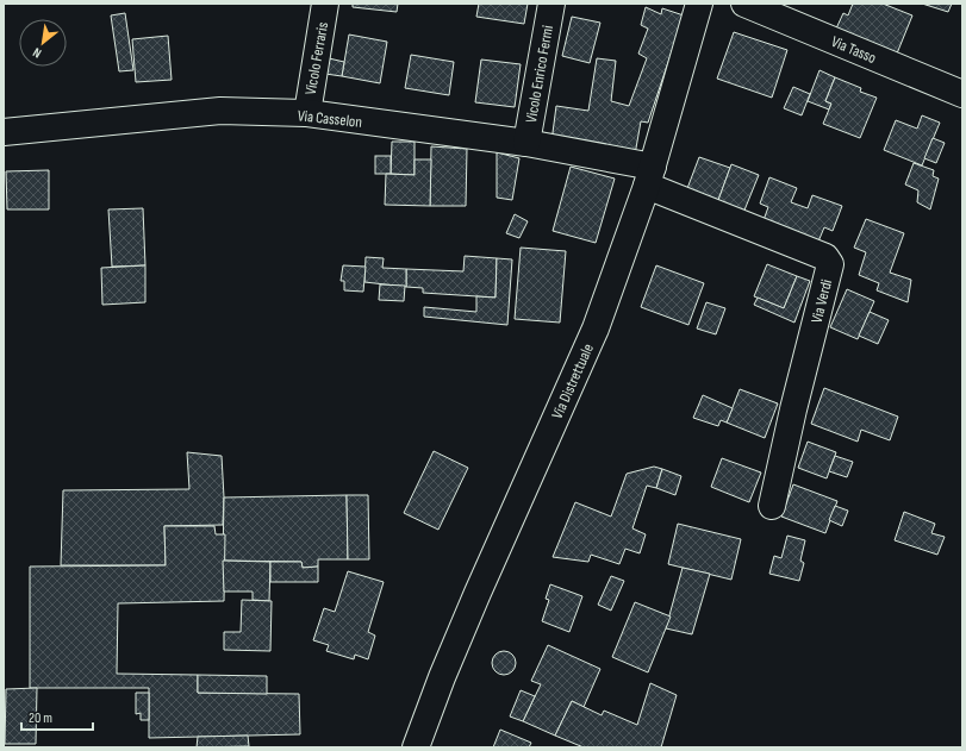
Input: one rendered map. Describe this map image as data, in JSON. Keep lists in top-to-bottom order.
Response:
{
  "streets": {
    "street": [
      "Via Tasso",
      "Vicolo Ferraris",
      "Vicolo Enrico Fermi",
      "Via Casselon",
      "Via Verdi",
      "Via Distrettuale"
    ]
  },
  "crossings": [
    ["Vicolo Ferraris", "Via Casselon"],
    ["Vicolo Enrico Fermi", "Via Casselon"],
    ["Via Casselon", "Via Verdi"],
    ["Via Casselon", "Via Distrettuale"],
    ["Via Verdi", "Via Distrettuale"]
  ],
  "scale_bar": "20 m",
  "north": "bottom left"
}
